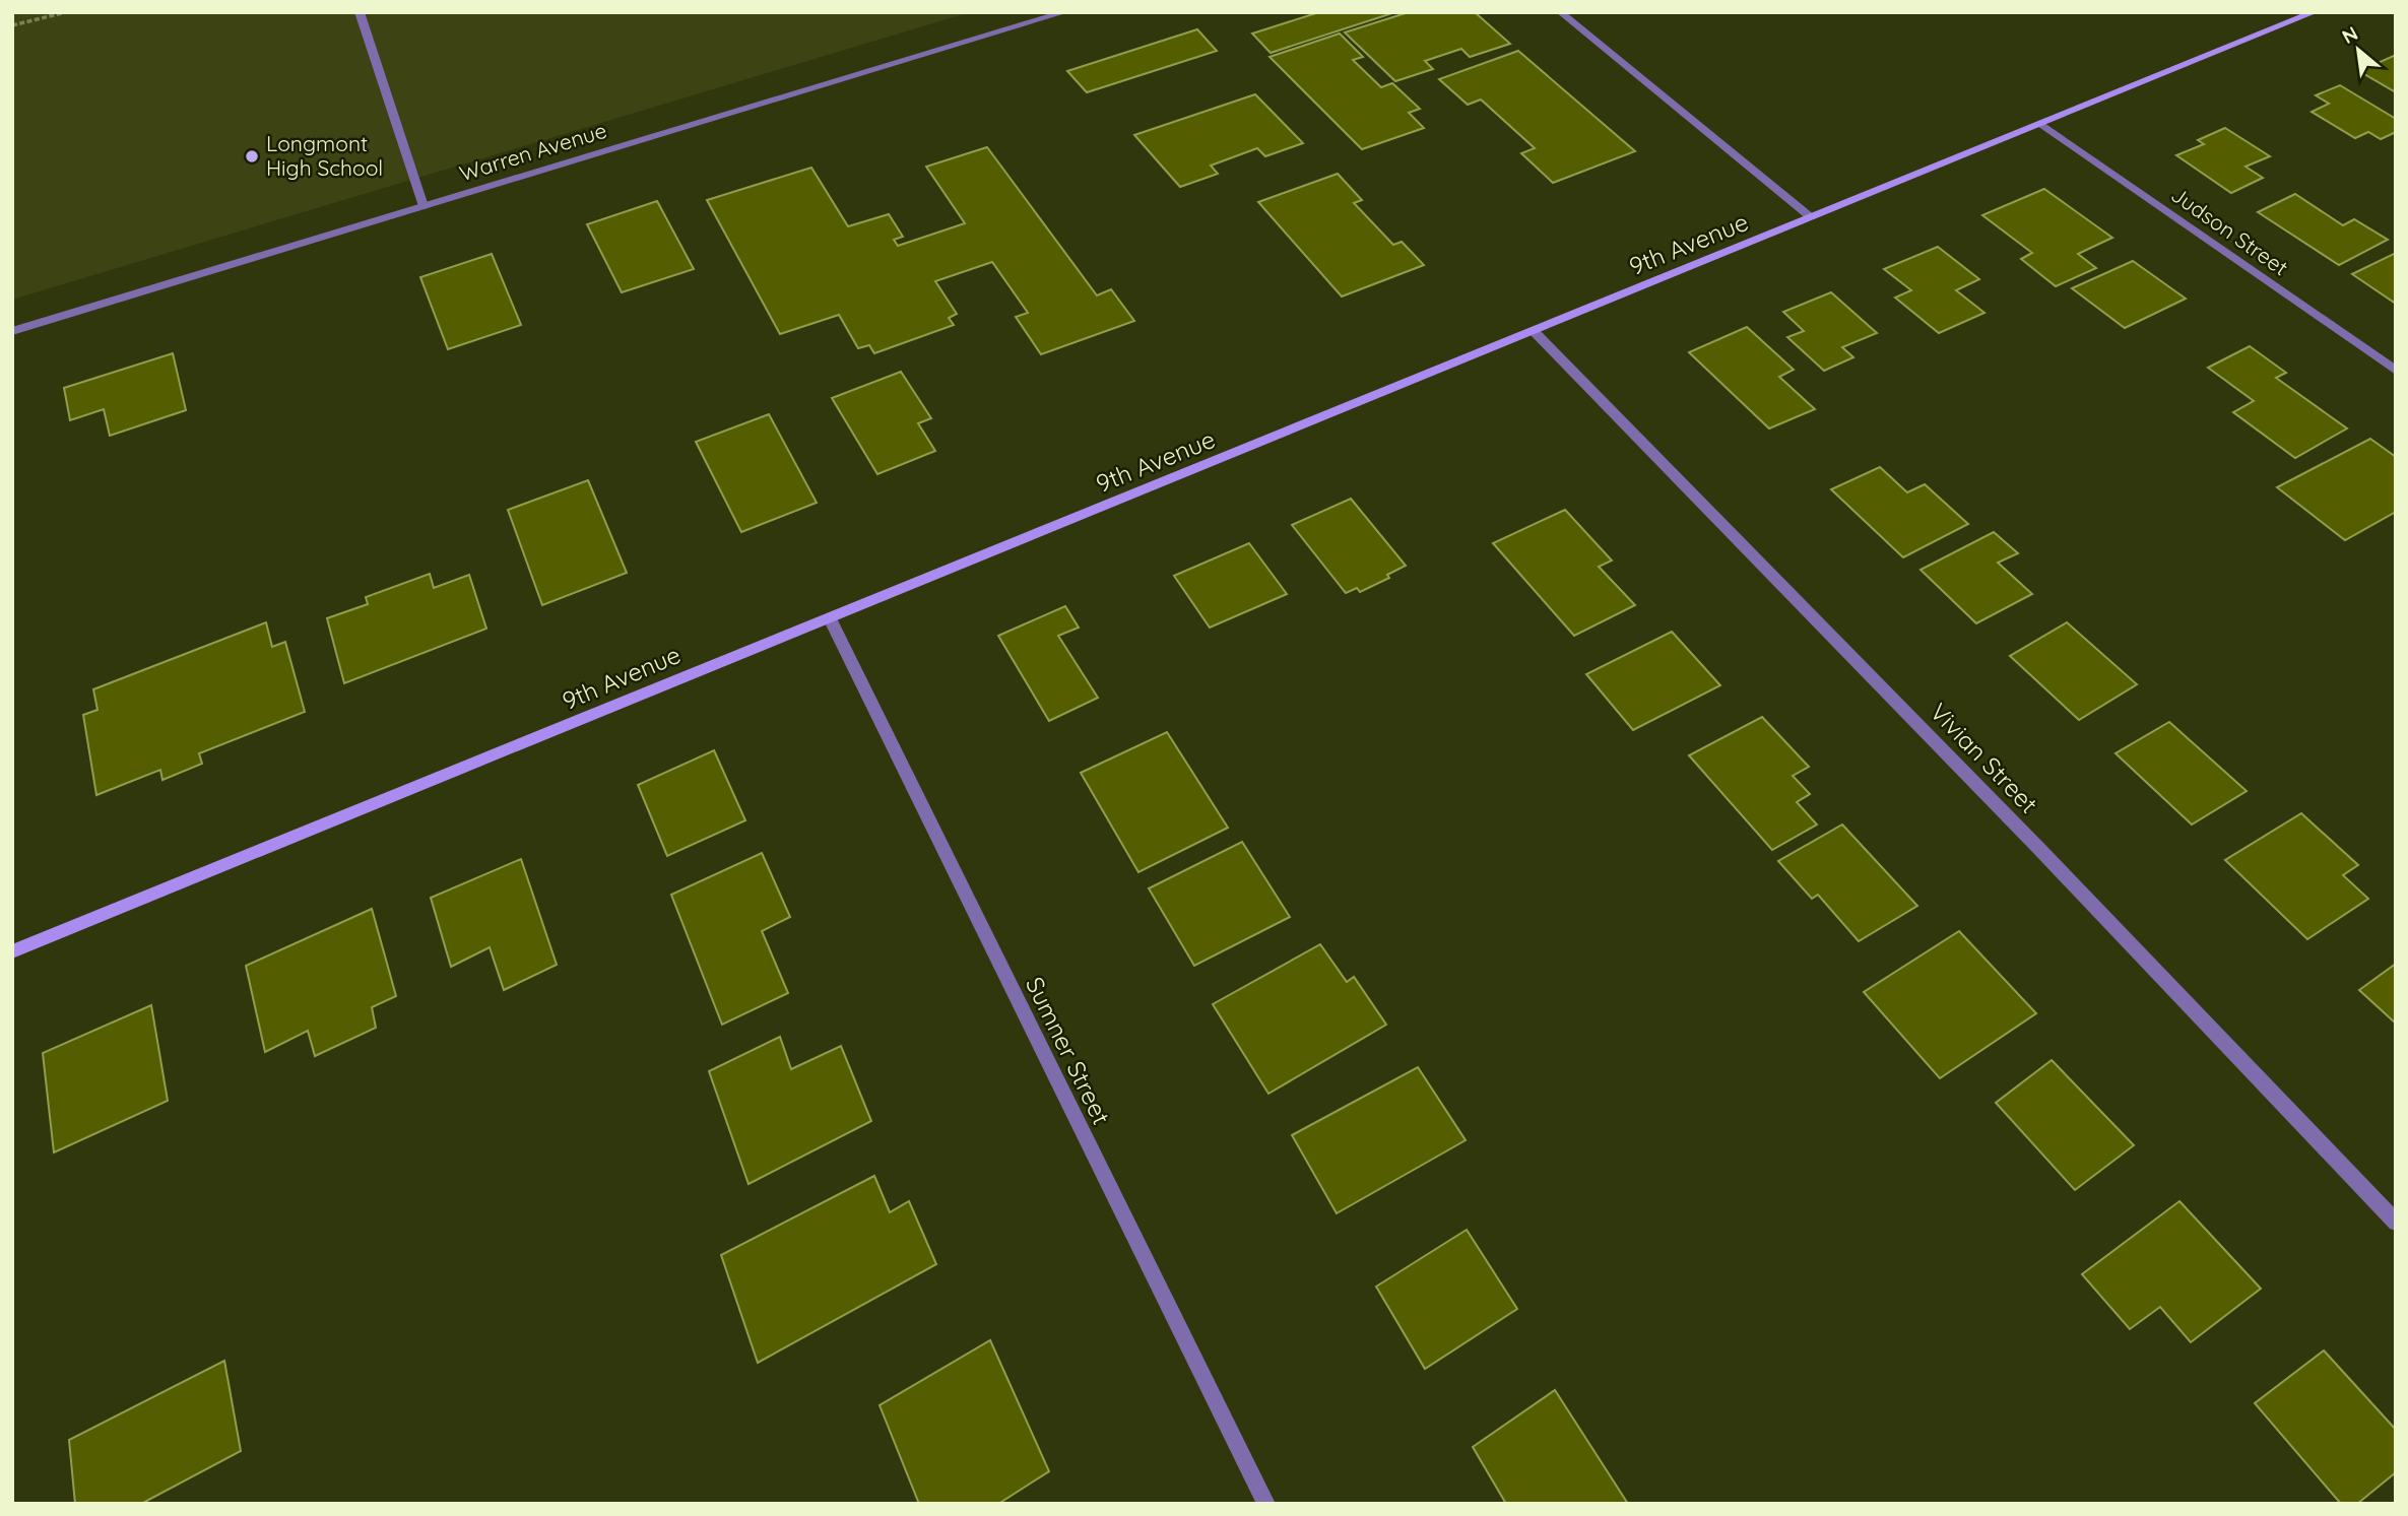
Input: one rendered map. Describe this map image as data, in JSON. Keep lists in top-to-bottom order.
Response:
{
  "streets": {
    "main road": ["9th Avenue"],
    "street": [
      "Warren Avenue",
      "Judson Street",
      "Vivian Street",
      "Sumner Street"
    ]
  },
  "crossings": [
    ["Judson Street", "9th Avenue"],
    ["9th Avenue", "Vivian Street"],
    ["9th Avenue", "Sumner Street"]
  ],
  "places": ["Longmont High School"],
  "north": "top left"
}
